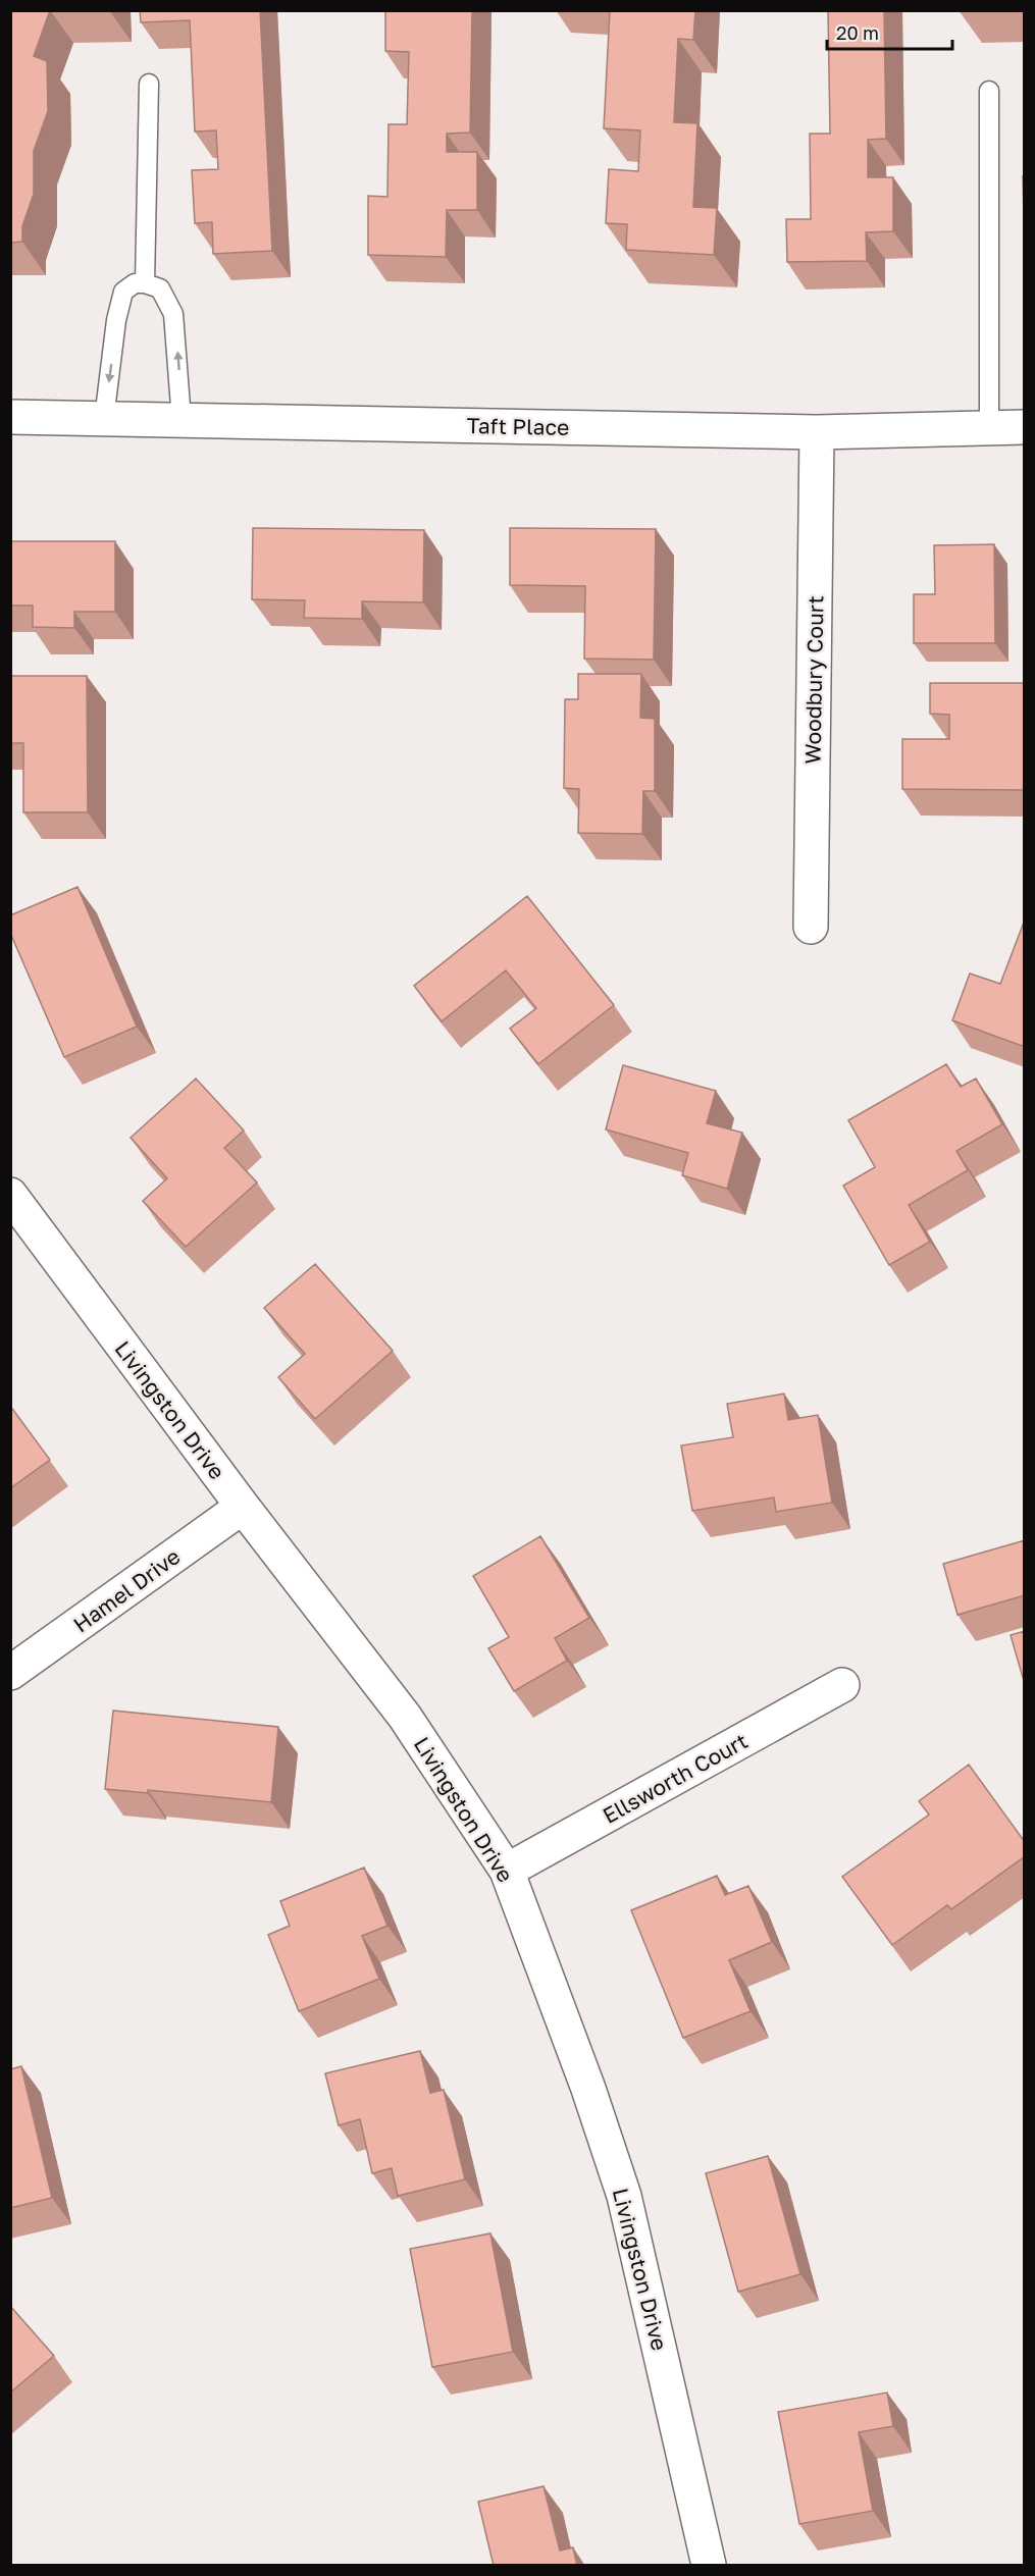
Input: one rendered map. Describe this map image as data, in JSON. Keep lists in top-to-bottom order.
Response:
{
  "streets": {
    "street": [
      "Taft Place",
      "Woodbury Court",
      "Livingston Drive",
      "Hamel Drive",
      "Ellsworth Court"
    ]
  },
  "crossings": [
    ["Taft Place", "Woodbury Court"],
    ["Livingston Drive", "Hamel Drive"],
    ["Livingston Drive", "Ellsworth Court"]
  ],
  "scale_bar": "20 m"
}
